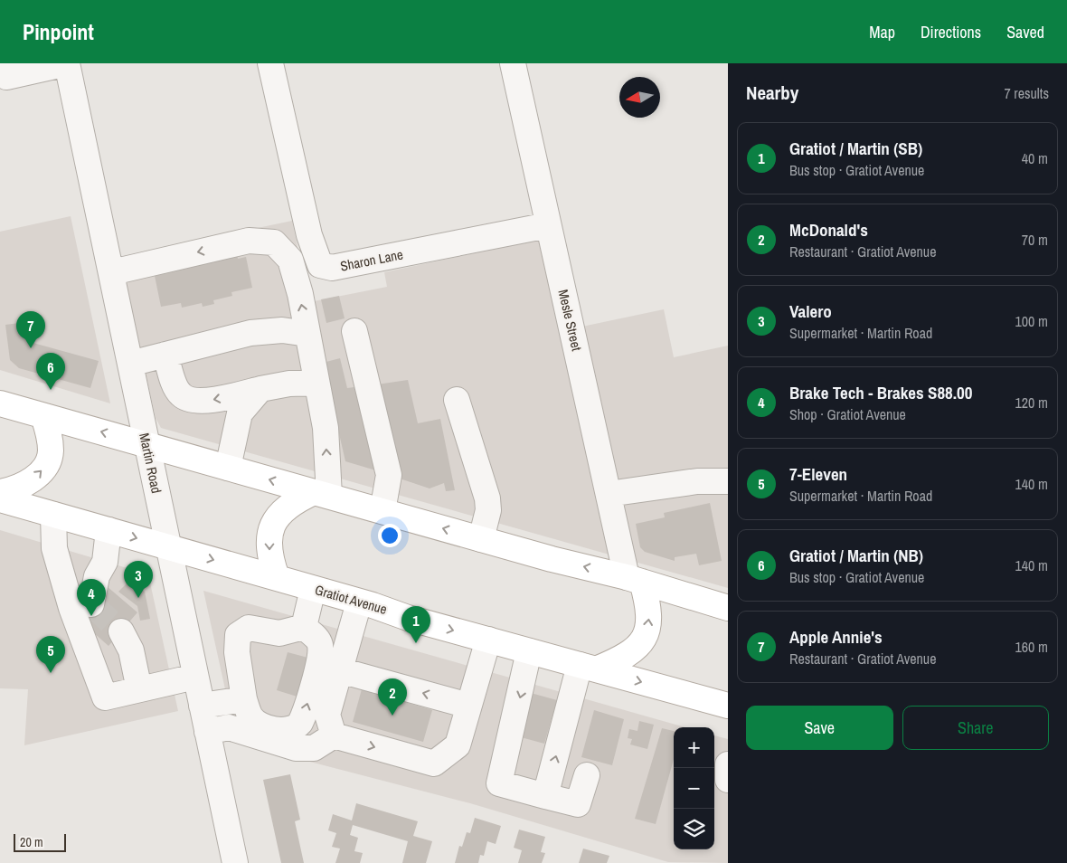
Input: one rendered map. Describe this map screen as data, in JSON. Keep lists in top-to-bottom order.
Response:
{
  "streets": {
    "main road": ["Gratiot Avenue"],
    "street": ["Sharon Lane", "Mesle Street", "Martin Road"]
  },
  "crossings": [
    ["Sharon Lane", "Mesle Street"],
    ["Martin Road", "Gratiot Avenue"]
  ],
  "scale_bar": "20 m",
  "north": "left",
  "page": {
    "header": "Pinpoint",
    "nav": ["Map", "Directions", "Saved"],
    "heading": ["Nearby", "7 results"],
    "list": [
      {
        "mark": "1",
        "name": "Gratiot / Martin (SB)",
        "note": "Bus stop · Gratiot Avenue",
        "value": "40 m"
      },
      {
        "mark": "2",
        "name": "McDonald's",
        "note": "Restaurant · Gratiot Avenue",
        "value": "70 m"
      },
      {
        "mark": "3",
        "name": "Valero",
        "note": "Supermarket · Martin Road",
        "value": "100 m"
      },
      {
        "mark": "4",
        "name": "Brake Tech - Brakes S88.00",
        "note": "Shop · Gratiot Avenue",
        "value": "120 m"
      },
      {
        "mark": "5",
        "name": "7-Eleven",
        "note": "Supermarket · Martin Road",
        "value": "140 m"
      },
      {
        "mark": "6",
        "name": "Gratiot / Martin (NB)",
        "note": "Bus stop · Gratiot Avenue",
        "value": "140 m"
      },
      {
        "mark": "7",
        "name": "Apple Annie's",
        "note": "Restaurant · Gratiot Avenue",
        "value": "160 m"
      }
    ],
    "pins": [
      "7",
      "6",
      "3",
      "4",
      "1",
      "5",
      "2"
    ],
    "buttons": ["Save", "Share"],
    "map_buttons": ["+", "−"],
    "scale": "20 m"
  }
}
